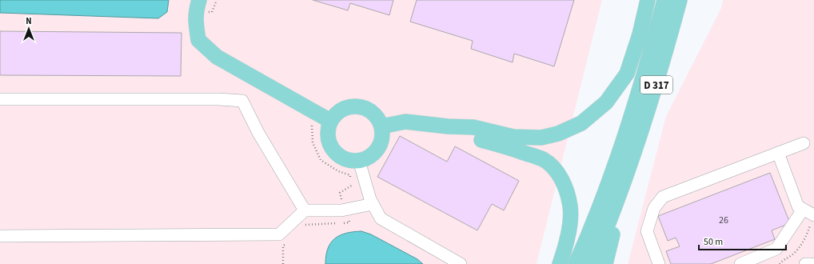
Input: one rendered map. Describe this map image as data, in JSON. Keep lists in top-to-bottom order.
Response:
{
  "streets": {
    "main road": ["D 317"]
  },
  "house_numbers": ["26"],
  "scale_bar": "50 m",
  "north": "top"
}
